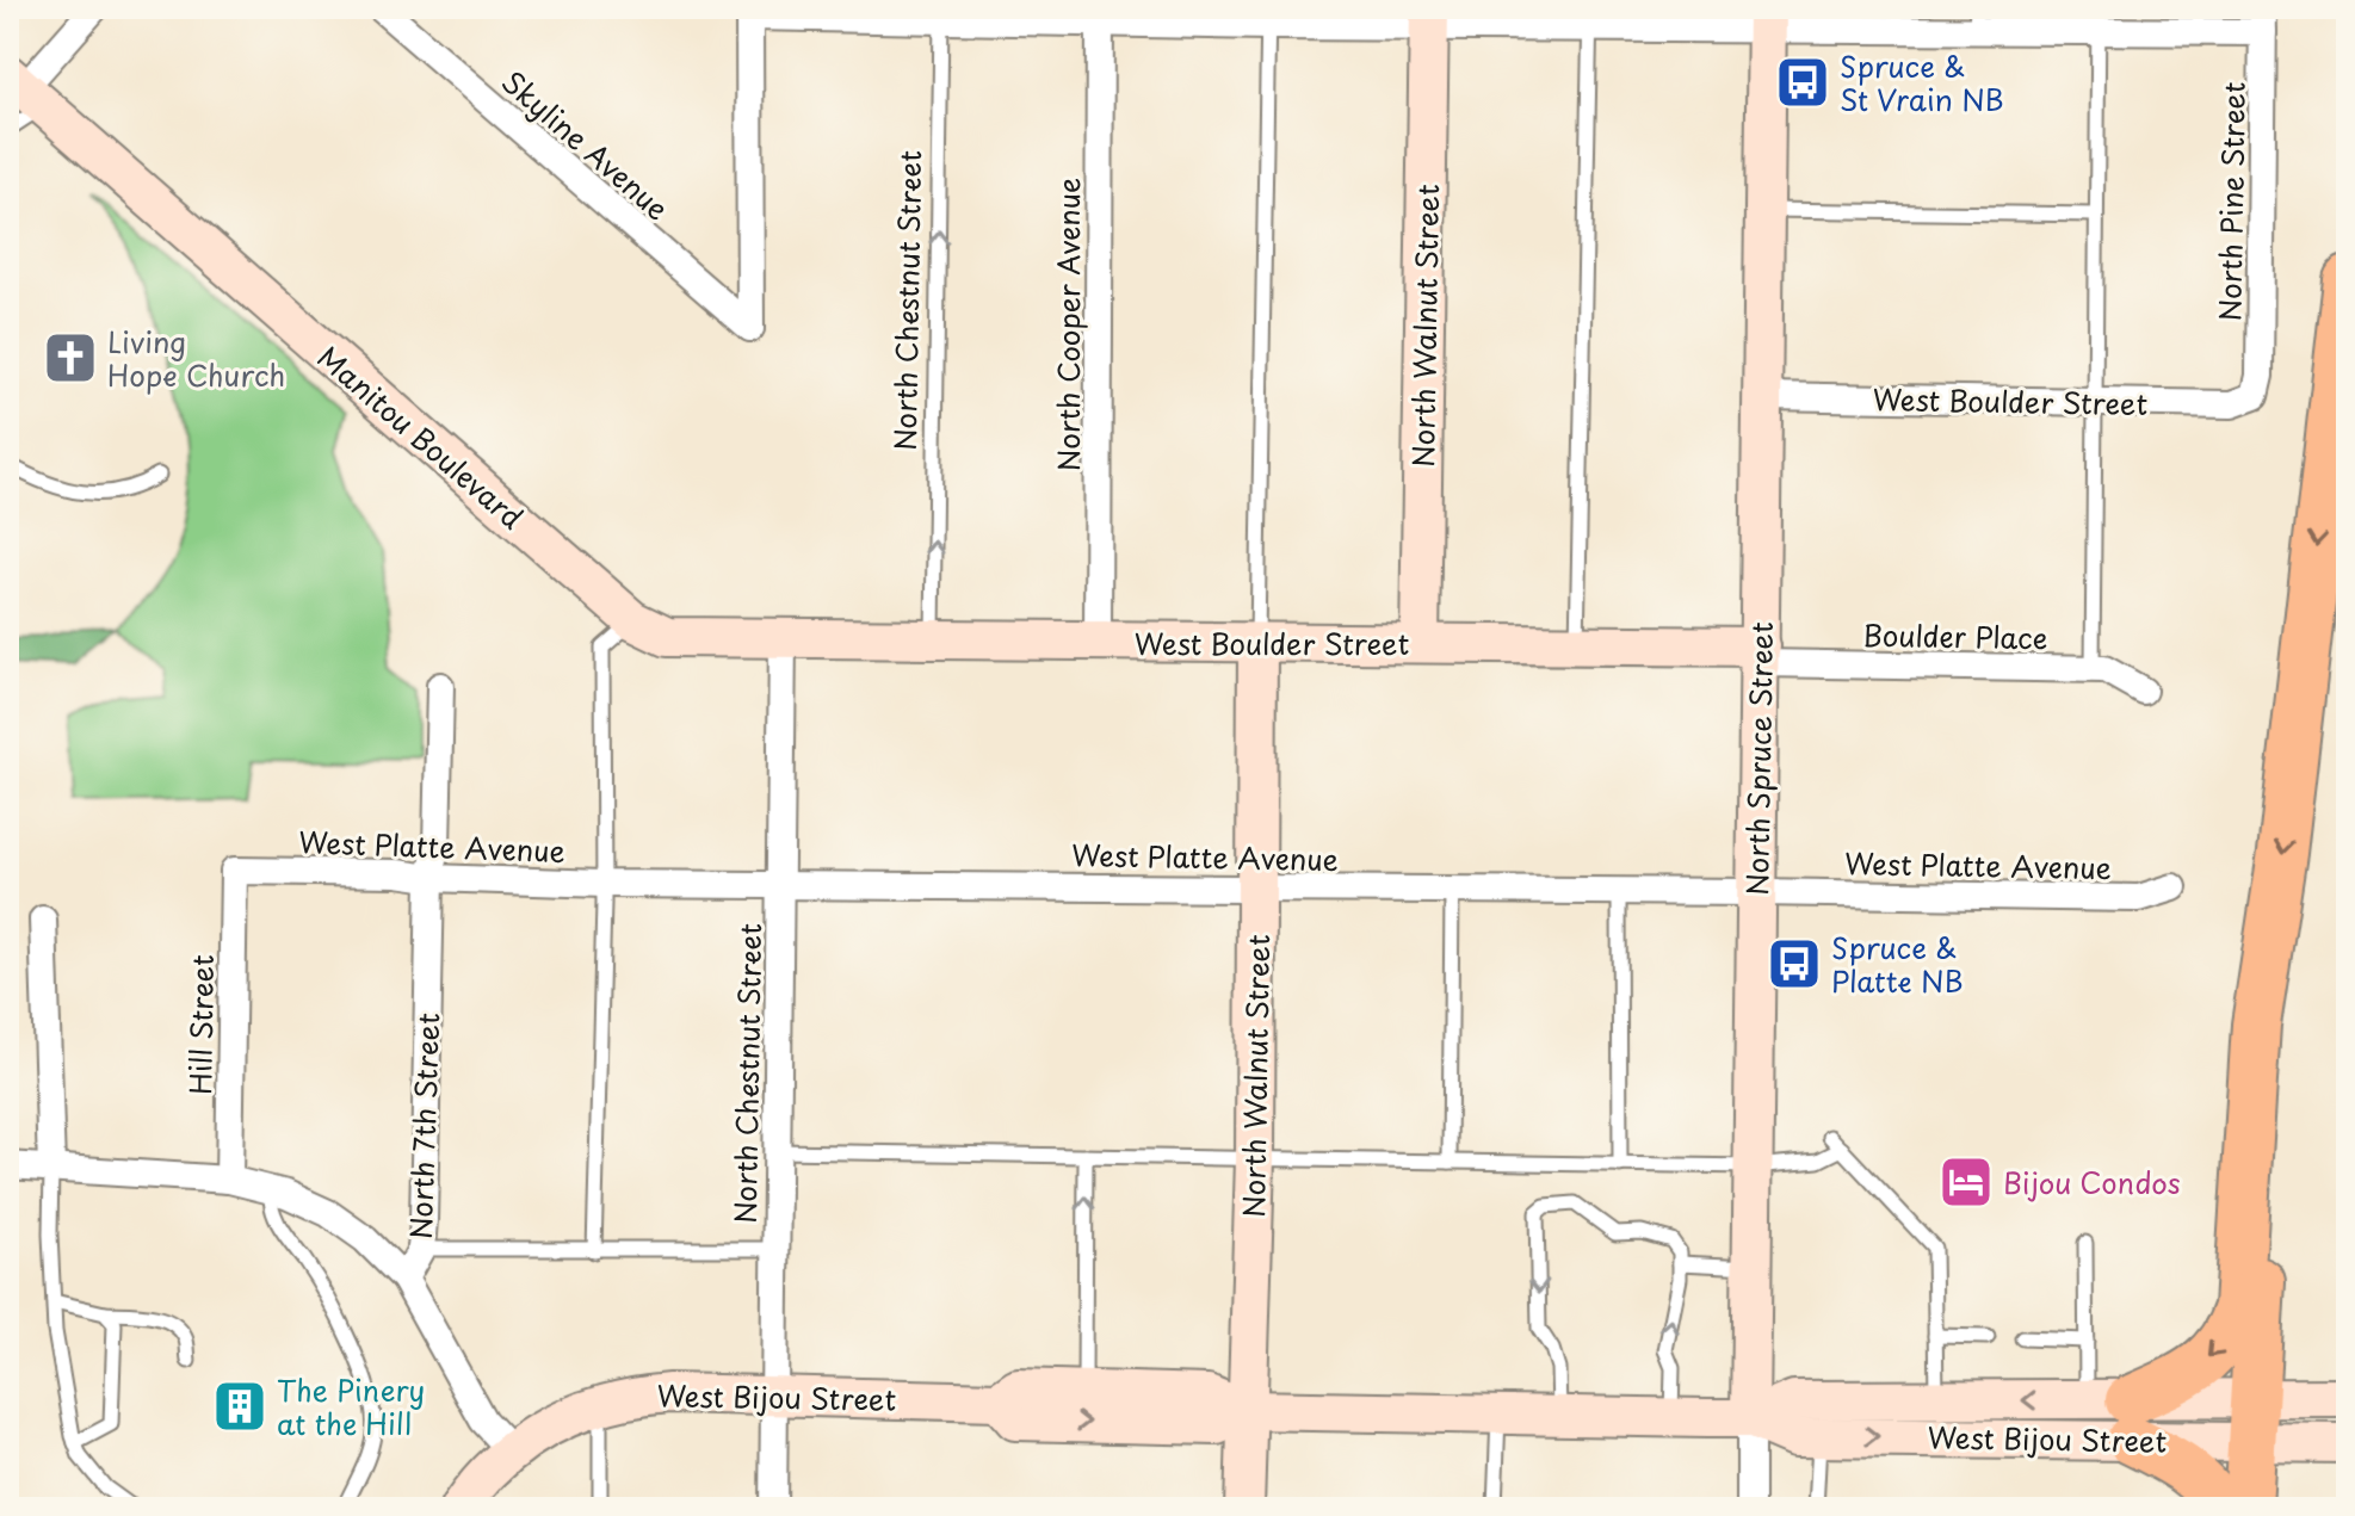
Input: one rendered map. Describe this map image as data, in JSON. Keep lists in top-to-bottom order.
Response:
{
  "streets": {
    "main road": [
      "North Walnut Street",
      "West Boulder Street",
      "Manitou Boulevard",
      "North Spruce Street",
      "West Bijou Street"
    ],
    "street": [
      "Skyline Avenue",
      "North Pine Street",
      "North Chestnut Street",
      "North Cooper Avenue",
      "Boulder Place",
      "West Platte Avenue",
      "Hill Street",
      "North 7th Street"
    ]
  },
  "crossings": [
    ["North Pine Street", "West Boulder Street"],
    ["North Chestnut Street", "West Boulder Street"],
    ["North Chestnut Street", "Manitou Boulevard"],
    ["North Chestnut Street", "West Platte Avenue"],
    ["North Chestnut Street", "West Bijou Street"],
    ["North Cooper Avenue", "West Boulder Street"],
    ["North Walnut Street", "West Boulder Street"],
    ["North Walnut Street", "West Platte Avenue"],
    ["North Walnut Street", "West Bijou Street"],
    ["West Boulder Street", "Manitou Boulevard"],
    ["West Boulder Street", "Boulder Place"],
    ["West Boulder Street", "North Spruce Street"],
    ["Boulder Place", "North Spruce Street"],
    ["North Spruce Street", "West Platte Avenue"],
    ["North Spruce Street", "West Bijou Street"],
    ["West Platte Avenue", "Hill Street"],
    ["West Platte Avenue", "North 7th Street"],
    ["North 7th Street", "West Bijou Street"]
  ],
  "one_way": ["North Chestnut Street"],
  "places": {
    "bus stop": ["Spruce & St Vrain NB", "Spruce & Platte NB"],
    "church": ["Living Hope Church"],
    "hotel": ["Bijou Condos"],
    "building": ["The Pinery at the Hill"]
  }
}
